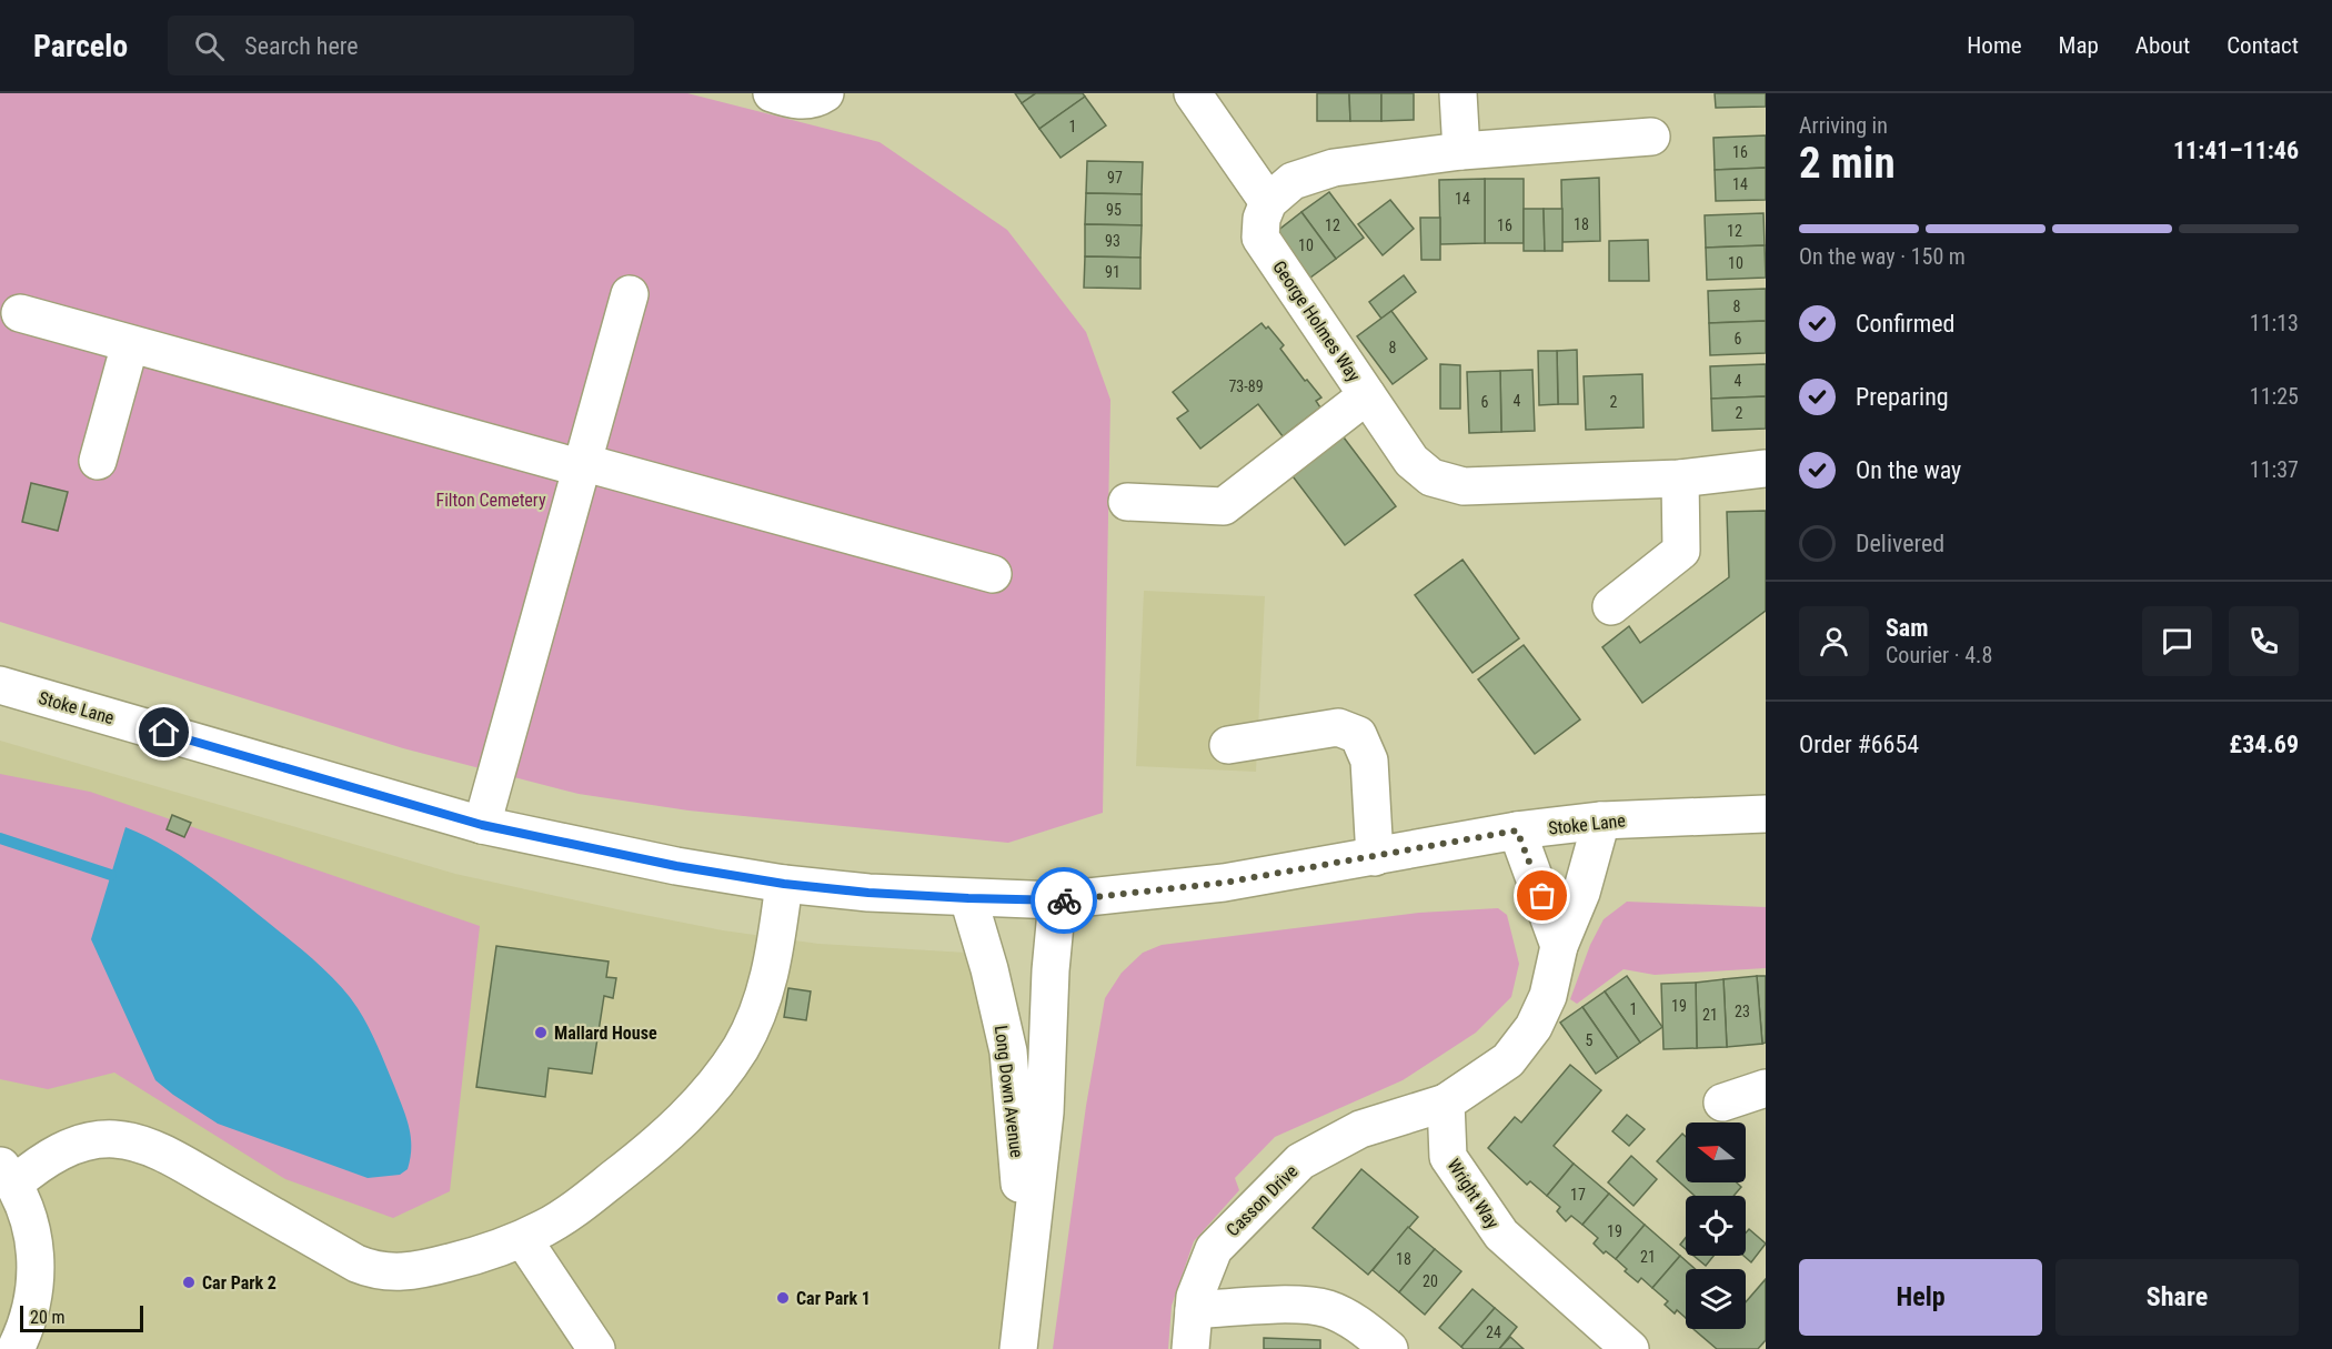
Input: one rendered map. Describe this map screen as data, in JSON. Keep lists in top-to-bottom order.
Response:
{
  "streets": {
    "street": [
      "George Holmes Way",
      "Stoke Lane",
      "Long Down Avenue",
      "Wright Way",
      "Casson Drive"
    ]
  },
  "crossings": [
    ["Stoke Lane", "Long Down Avenue"],
    ["Wright Way", "Casson Drive"]
  ],
  "parks": ["Filton Cemetery"],
  "places": ["Mallard House", "Car Park 2", "Car Park 1"],
  "house_numbers": [
    "1",
    "16",
    "97",
    "14",
    "14",
    "95",
    "18",
    "12",
    "16",
    "12",
    "93",
    "10",
    "10",
    "91",
    "8",
    "6",
    "8",
    "4",
    "73-89",
    "4",
    "6",
    "2",
    "2",
    "19",
    "1",
    "23",
    "21",
    "5",
    "17",
    "19",
    "21",
    "18",
    "20",
    "24"
  ],
  "scale_bar": "20 m",
  "north": "left",
  "page": {
    "header": "Parcelo",
    "search": "Search here",
    "nav": [
      "Home",
      "Map",
      "About",
      "Contact"
    ],
    "heading": ["2 min", "Arriving in", "11:41–11:46"],
    "panel": [
      "Sam",
      "Courier · 4.8",
      "Order #6654",
      "£34.69"
    ],
    "bar": "On the way · 150 m",
    "list": [
      ["Confirmed", "11:13"],
      ["Preparing", "11:25"],
      ["On the way", "11:37"],
      "Delivered"
    ],
    "buttons": ["Help", "Share"],
    "scale": "20 m"
  }
}
